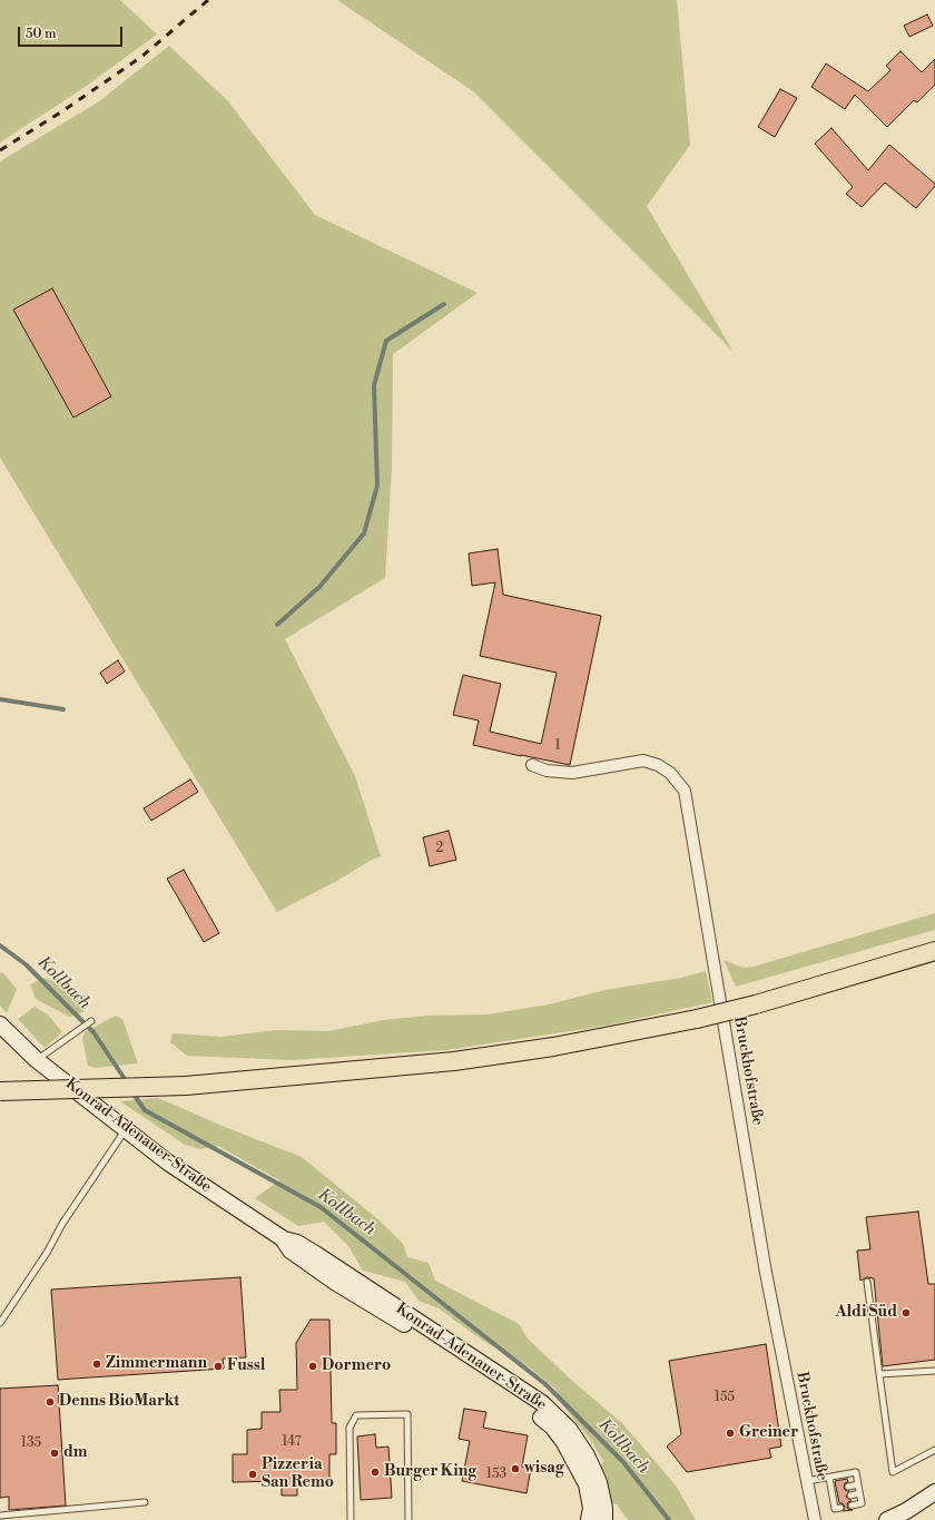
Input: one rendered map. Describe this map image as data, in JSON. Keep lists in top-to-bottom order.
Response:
{
  "streets": {
    "street": ["Bruckhofstraße", "Konrad-Adenauer-Straße"]
  },
  "water": ["Kollbach"],
  "places": [
    "Aldi Süd",
    "Zimmermann",
    "Fussl",
    "Dormero",
    "Denns BioMarkt",
    "Greiner",
    "dm",
    "wisag",
    "Burger King",
    "Pizzeria San Remo"
  ],
  "house_numbers": [
    "1",
    "2",
    "155",
    "147",
    "135",
    "153"
  ],
  "scale_bar": "50 m"
}
